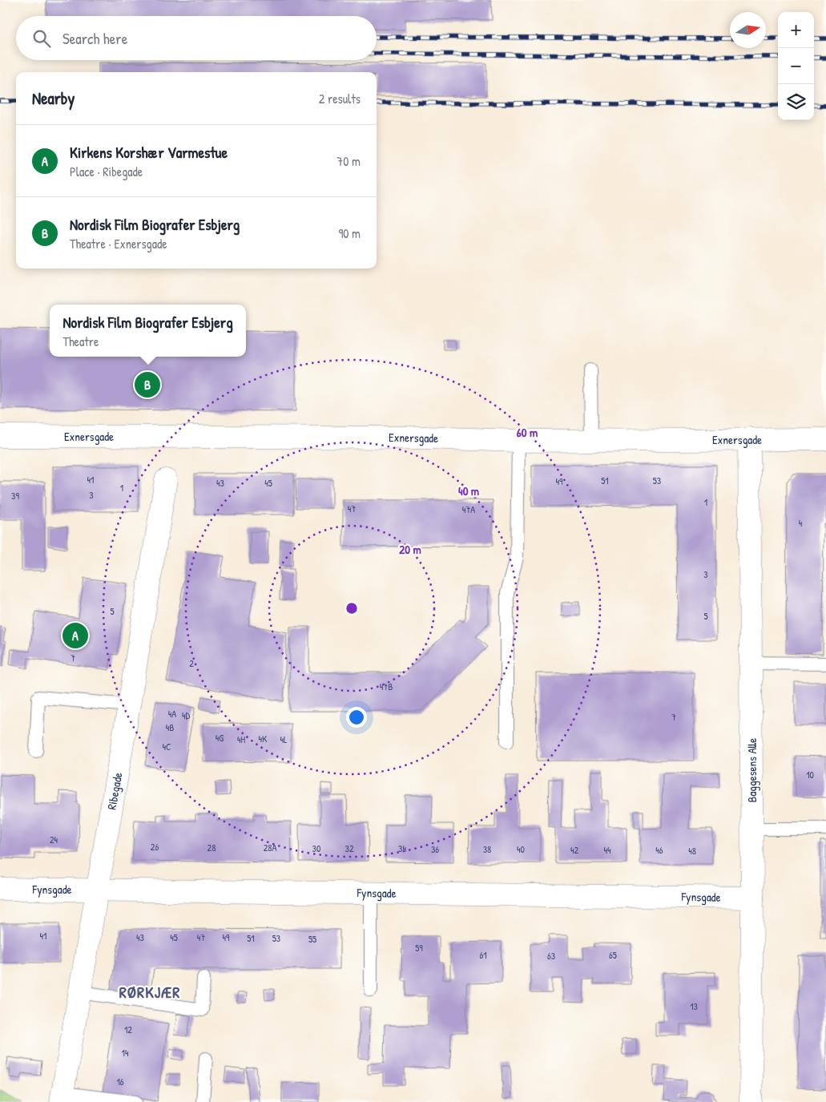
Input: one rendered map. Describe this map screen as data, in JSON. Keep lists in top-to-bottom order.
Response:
{
  "streets": {
    "street": [
      "Exnersgade",
      "Baggesens Alle",
      "Ribegade",
      "Fynsgade"
    ]
  },
  "crossings": [
    ["Exnersgade", "Baggesens Alle"],
    ["Baggesens Alle", "Fynsgade"],
    ["Ribegade", "Fynsgade"]
  ],
  "districts": ["RØRKJÆR"],
  "house_numbers": [
    "41",
    "51",
    "53",
    "49",
    "43",
    "45",
    "1",
    "3",
    "39",
    "1",
    "47",
    "47A",
    "4",
    "3",
    "5",
    "5",
    "7",
    "2",
    "47B",
    "4A",
    "4D",
    "7",
    "4B",
    "4G",
    "4K",
    "4H",
    "4L",
    "4C",
    "10",
    "24",
    "26",
    "28",
    "28A",
    "30",
    "32",
    "34",
    "36",
    "38",
    "40",
    "42",
    "44",
    "46",
    "48",
    "41",
    "43",
    "45",
    "47",
    "49",
    "51",
    "53",
    "55",
    "59",
    "61",
    "65",
    "63",
    "13",
    "12",
    "14",
    "16"
  ],
  "north": "right",
  "page": {
    "map_buttons": ["+", "−"],
    "search": "Search here",
    "heading": ["Nearby", "2 results"],
    "list": [
      {
        "mark": "A",
        "name": "Kirkens Korshær Varmestue",
        "note": "Place · Ribegade",
        "value": "70 m"
      },
      {
        "mark": "B",
        "name": "Nordisk Film Biografer Esbjerg",
        "note": "Theatre · Exnersgade",
        "value": "90 m"
      }
    ],
    "popup": ["Nordisk Film Biografer Esbjerg", "Theatre"],
    "pins": ["B", "A"]
  },
  "rings": ["60 m", "40 m", "20 m"]
}
